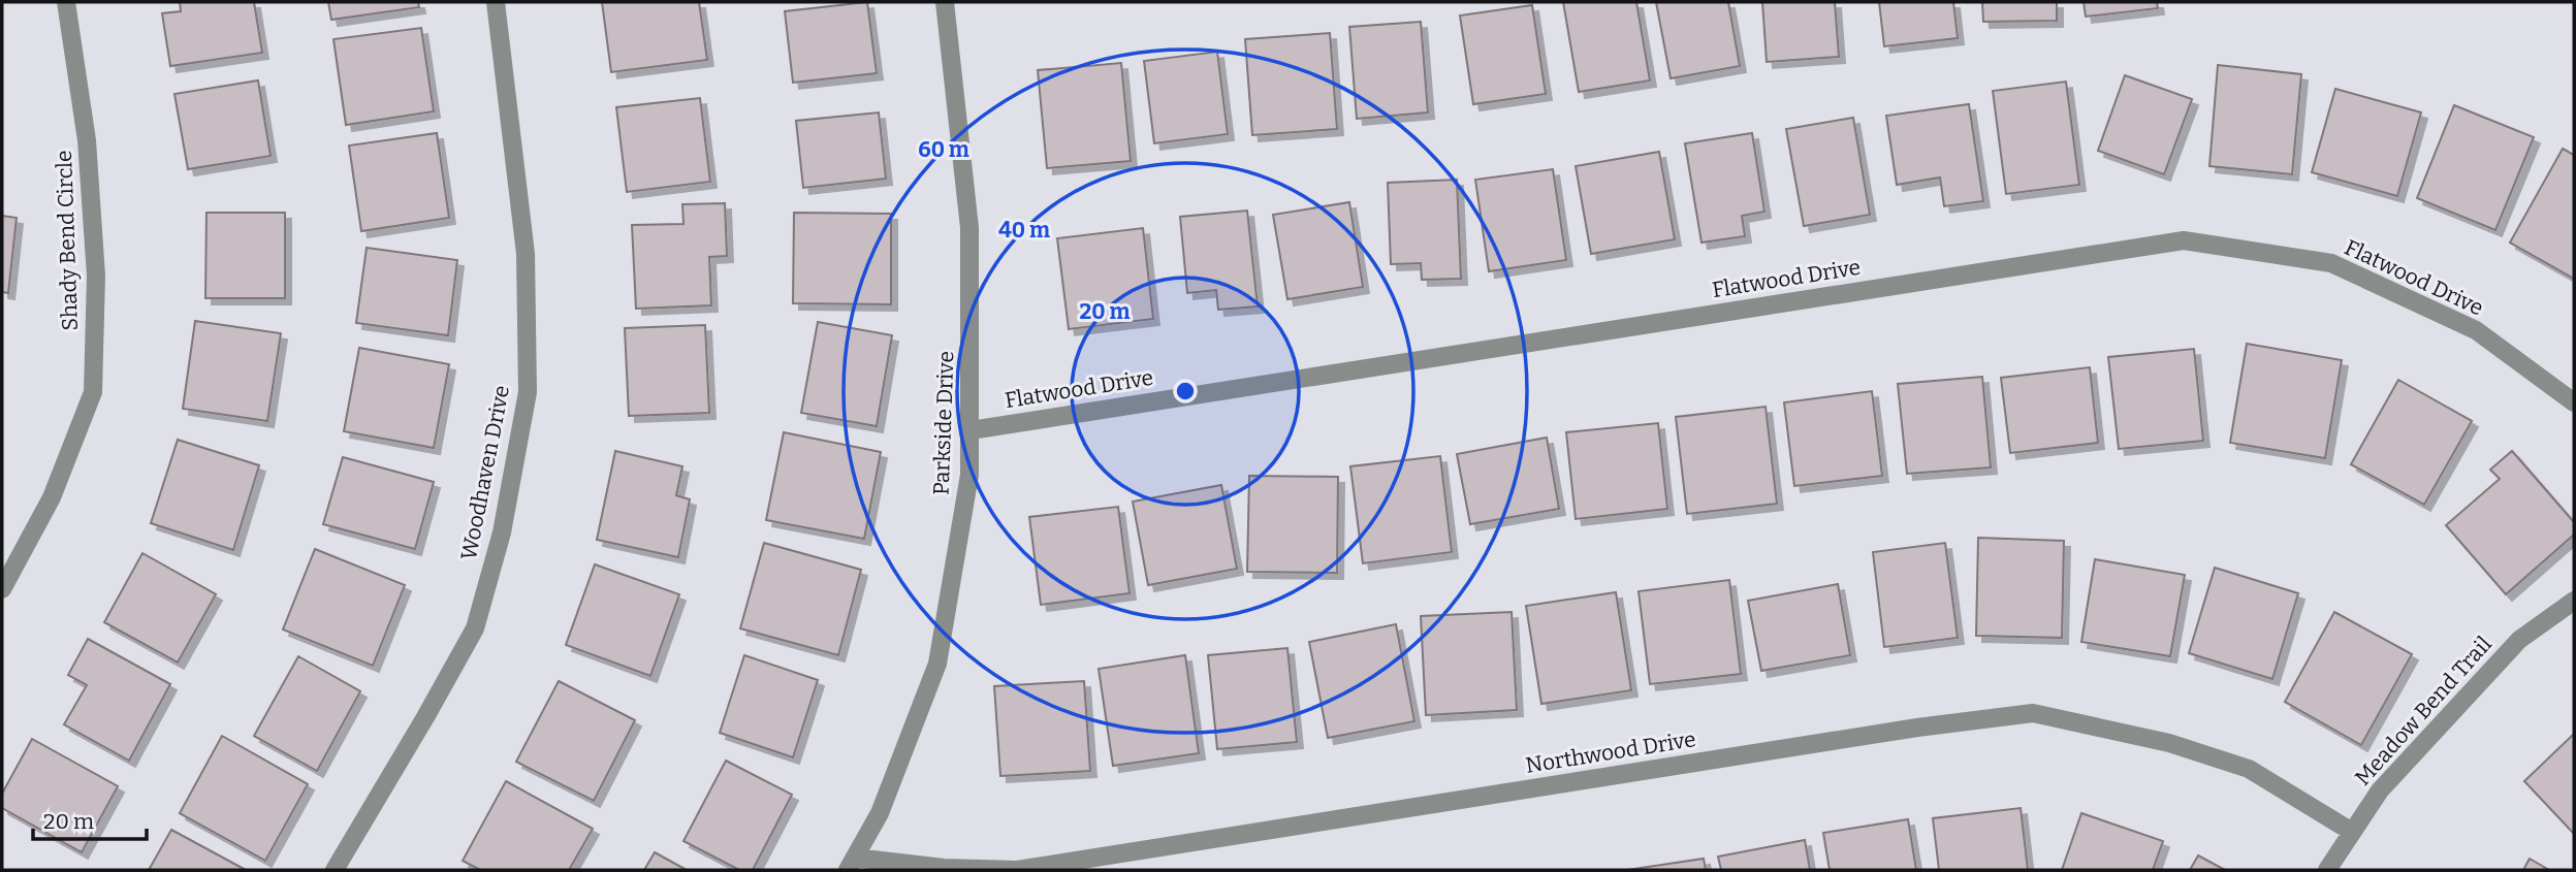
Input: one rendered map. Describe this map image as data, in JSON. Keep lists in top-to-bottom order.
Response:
{
  "streets": {
    "street": [
      "Shady Bend Circle",
      "Flatwood Drive",
      "Parkside Drive",
      "Woodhaven Drive",
      "Meadow Bend Trail",
      "Northwood Drive"
    ]
  },
  "crossings": [
    ["Flatwood Drive", "Parkside Drive"],
    ["Parkside Drive", "Northwood Drive"],
    ["Meadow Bend Trail", "Northwood Drive"]
  ],
  "scale_bar": "20 m",
  "rings": ["60 m", "40 m", "20 m"]
}
